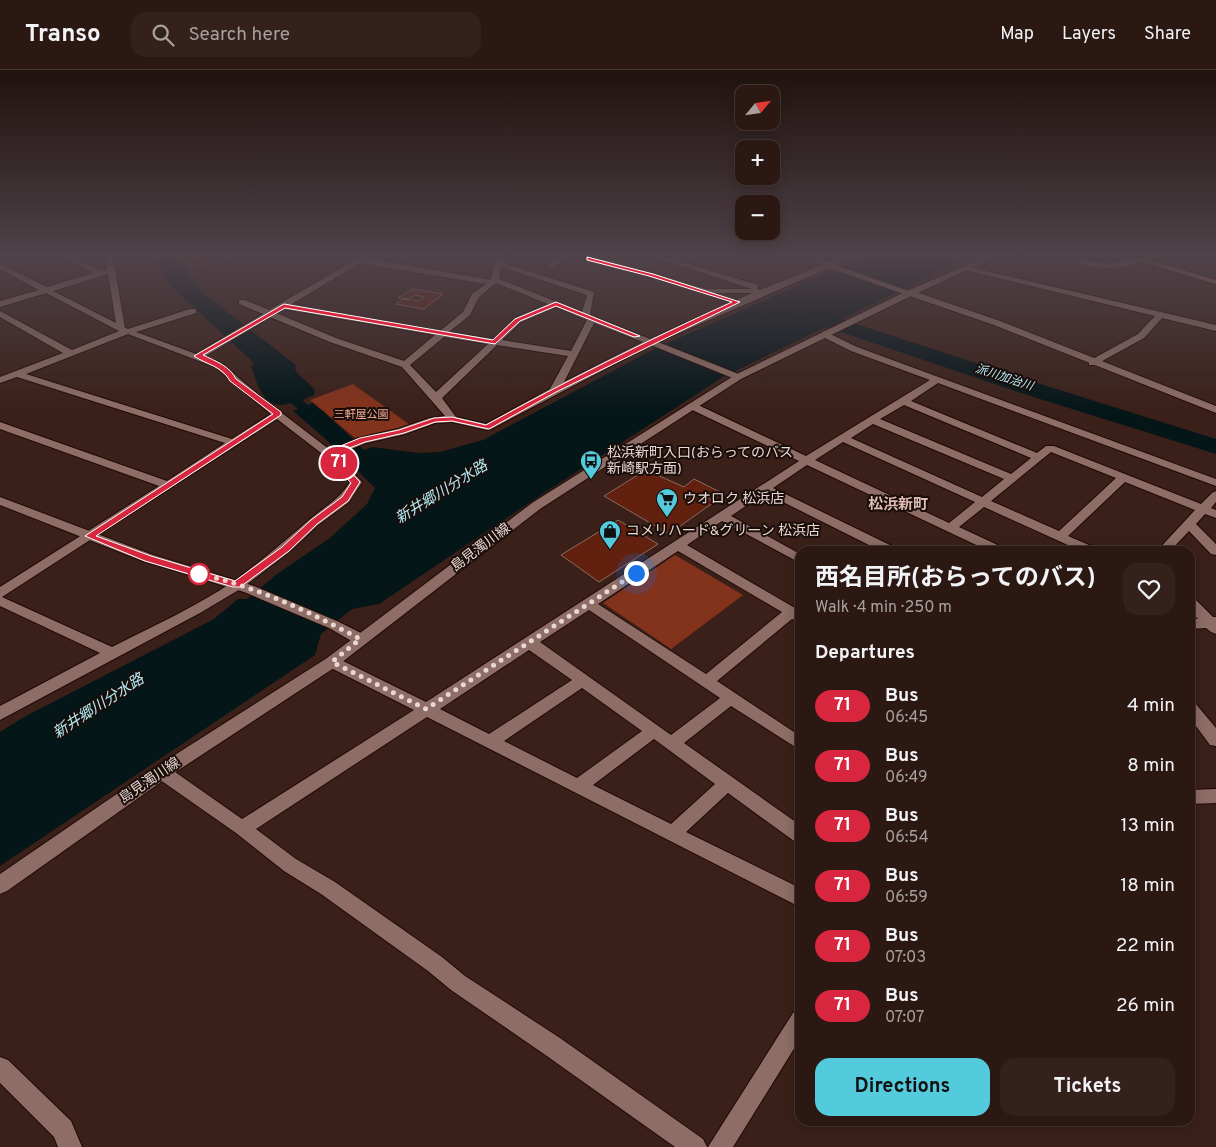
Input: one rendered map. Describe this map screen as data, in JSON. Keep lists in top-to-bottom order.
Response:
{
  "streets": {
    "street": ["島見濁川線"]
  },
  "districts": ["松浜新町"],
  "water": ["派川加治川", "新井郷川分水路"],
  "parks": ["三軒屋公園"],
  "places": {
    "bus stop": ["松浜新町入口(おらってのバス 新崎駅方面)"],
    "supermarket": ["ウオロク 松浜店"],
    "shop": ["コメリハード&グリーン 松浜店"]
  },
  "lines": ["bus line 71"],
  "north": "top right",
  "page": {
    "header": "Transo",
    "search": "Search here",
    "nav": ["Map", "Layers", "Share"],
    "on_map": "71",
    "map_buttons": ["+", "−"],
    "heading": [
      ["西名目所(おらってのバス)", "Walk · 4 min · 250 m"],
      "Departures"
    ],
    "list": [
      {
        "mark": "71",
        "name": "Bus",
        "note": "06:45",
        "value": "4 min"
      },
      {
        "mark": "71",
        "name": "Bus",
        "note": "06:49",
        "value": "8 min"
      },
      {
        "mark": "71",
        "name": "Bus",
        "note": "06:54",
        "value": "13 min"
      },
      {
        "mark": "71",
        "name": "Bus",
        "note": "06:59",
        "value": "18 min"
      },
      {
        "mark": "71",
        "name": "Bus",
        "note": "07:03",
        "value": "22 min"
      },
      {
        "mark": "71",
        "name": "Bus",
        "note": "07:07",
        "value": "26 min"
      }
    ],
    "buttons": ["Directions", "Tickets"]
  }
}
